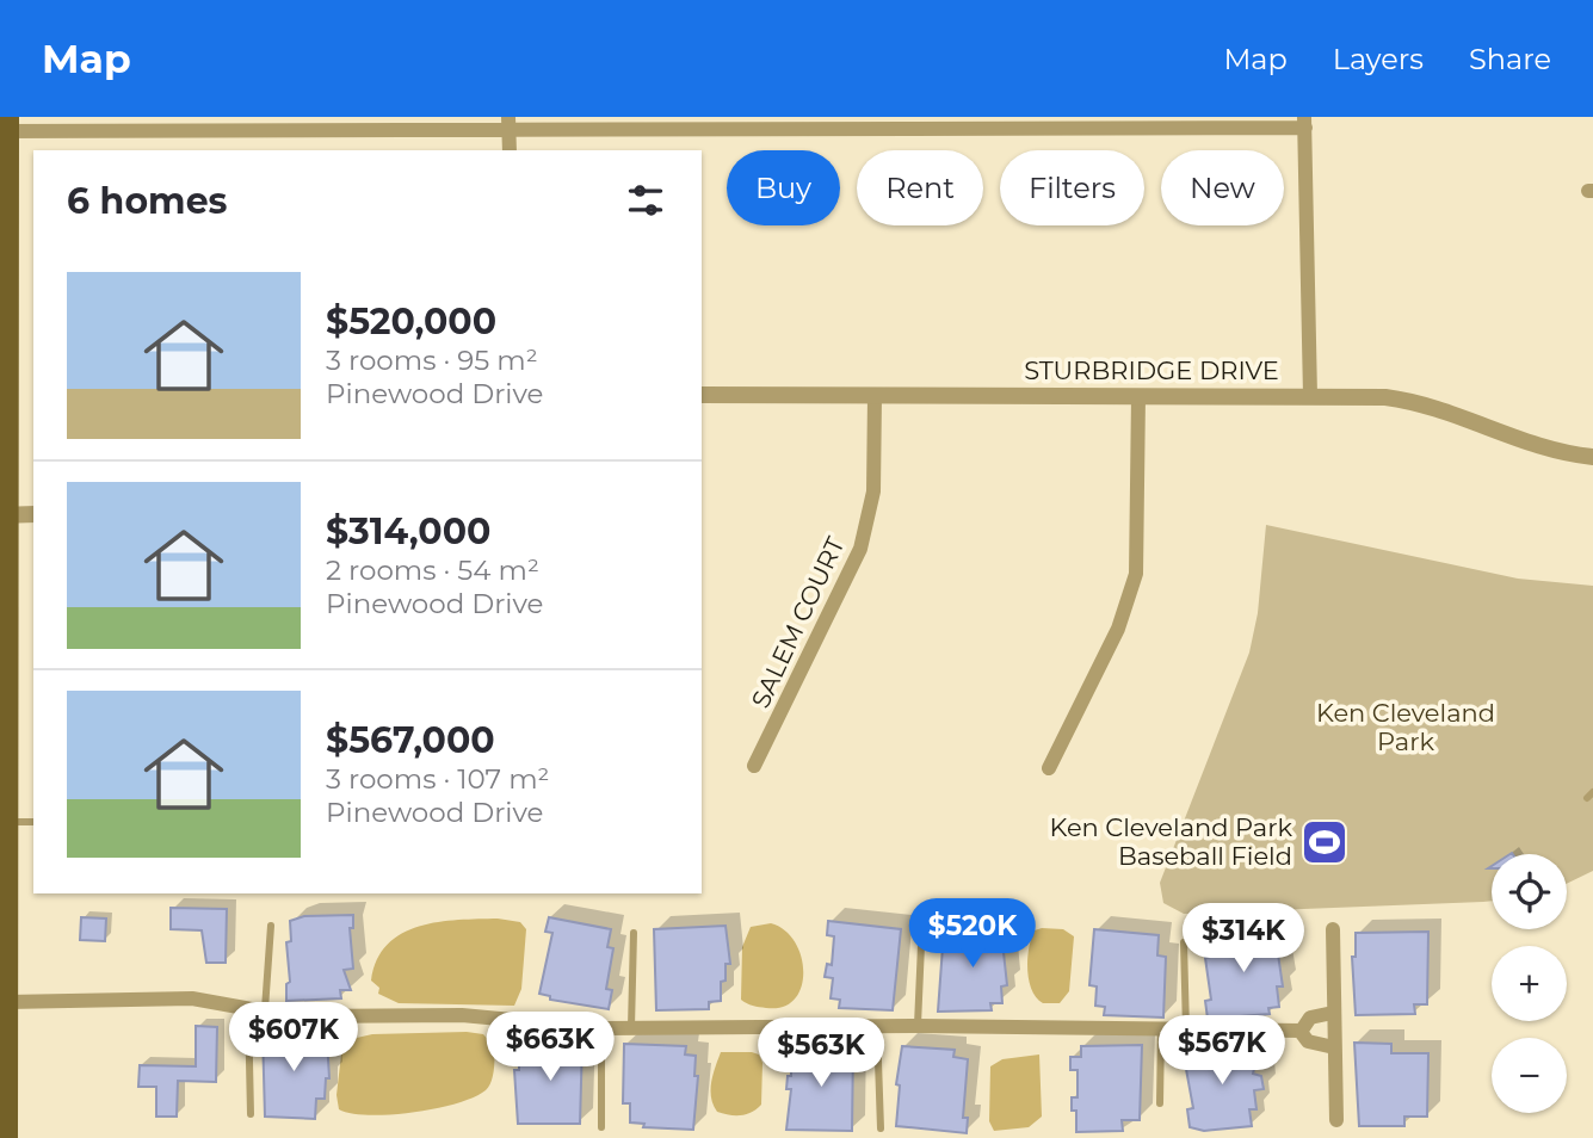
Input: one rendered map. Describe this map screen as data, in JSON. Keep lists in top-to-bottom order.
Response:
{
  "streets": {
    "street": ["STURBRIDGE DRIVE", "SALEM COURT"]
  },
  "crossings": [
    ["STURBRIDGE DRIVE", "SALEM COURT"]
  ],
  "parks": ["Ken Cleveland Park"],
  "places": {
    "sports": ["Ken Cleveland Park Baseball Field"]
  },
  "page": {
    "header": "Map",
    "nav": ["Map", "Layers", "Share"],
    "chip": [
      "Buy",
      "Rent",
      "Filters",
      "New"
    ],
    "heading": "6 homes",
    "list": [
      {
        "name": "$520,000",
        "note": "3 rooms · 95 m² · Pinewood Drive"
      },
      {
        "name": "$314,000",
        "note": "2 rooms · 54 m² · Pinewood Drive"
      },
      {
        "name": "$567,000",
        "note": "3 rooms · 107 m² · Pinewood Drive"
      }
    ],
    "map_buttons": ["+", "−"],
    "price": [
      "$520K",
      "$314K",
      "$607K",
      "$663K",
      "$567K",
      "$563K"
    ]
  }
}
